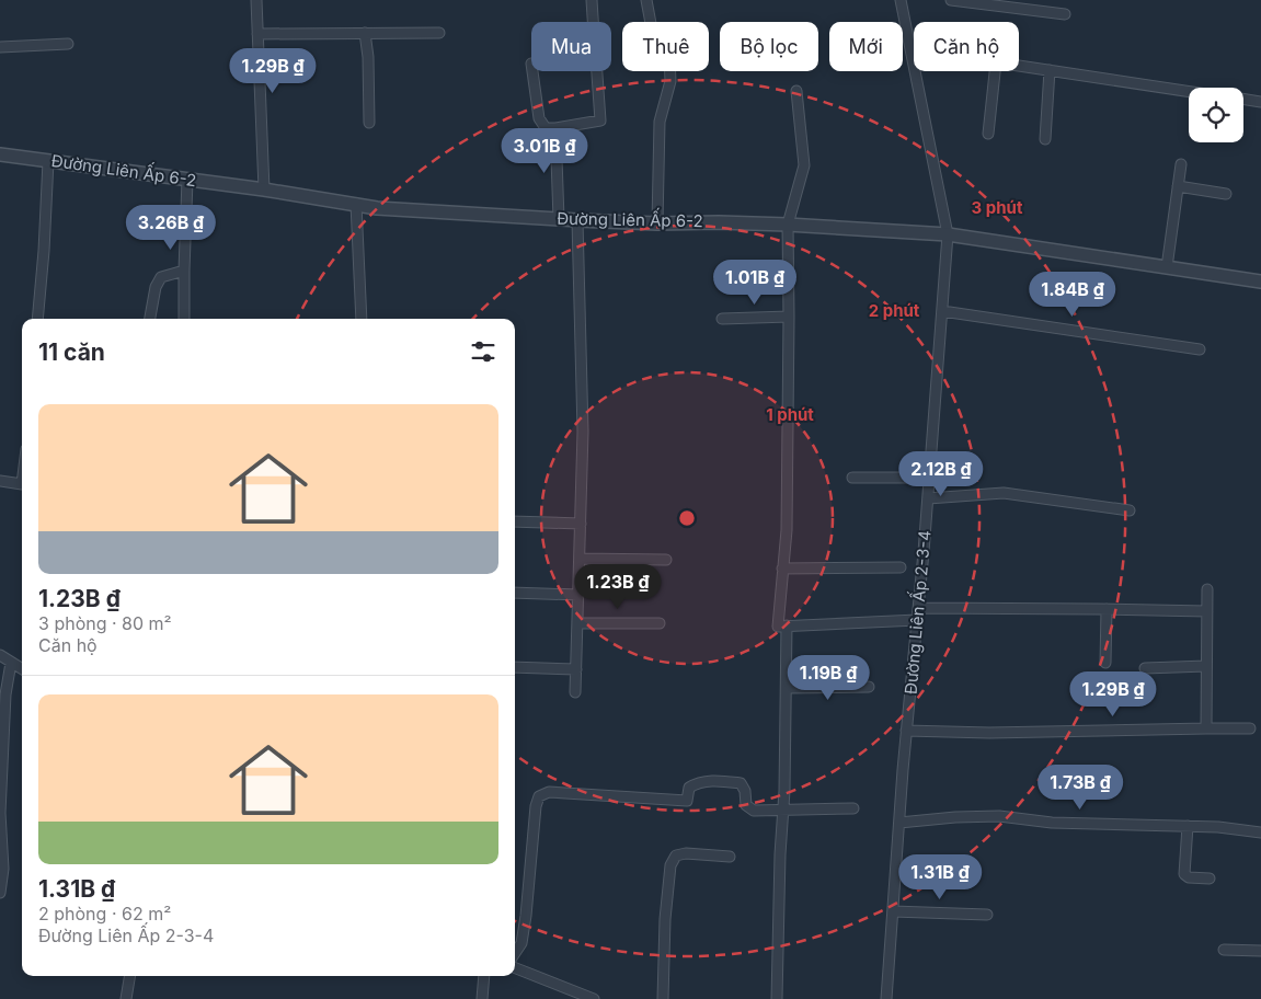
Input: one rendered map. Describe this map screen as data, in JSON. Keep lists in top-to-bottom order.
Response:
{
  "streets": {
    "street": ["Đường Liên Ấp 6-2", "Đường Liên Ấp 2-3-4"]
  },
  "crossings": [
    ["Đường Liên Ấp 6-2", "Đường Liên Ấp 2-3-4"]
  ],
  "page": {
    "chip": [
      "Mua",
      "Thuê",
      "Bộ lọc",
      "Mới",
      "Căn hộ"
    ],
    "price": [
      "1.29B ₫",
      "3.01B ₫",
      "3.26B ₫",
      "1.01B ₫",
      "1.84B ₫",
      "2.12B ₫",
      "1.23B ₫",
      "1.19B ₫",
      "1.29B ₫",
      "1.73B ₫",
      "1.31B ₫"
    ],
    "heading": "11 căn",
    "list": [
      {
        "name": "1.23B ₫",
        "note": "3 phòng · 80 m² · Căn hộ"
      },
      {
        "name": "1.31B ₫",
        "note": "2 phòng · 62 m² · Đường Liên Ấp 2-3-4"
      }
    ]
  },
  "rings": ["3 phút", "2 phút", "1 phút"]
}
